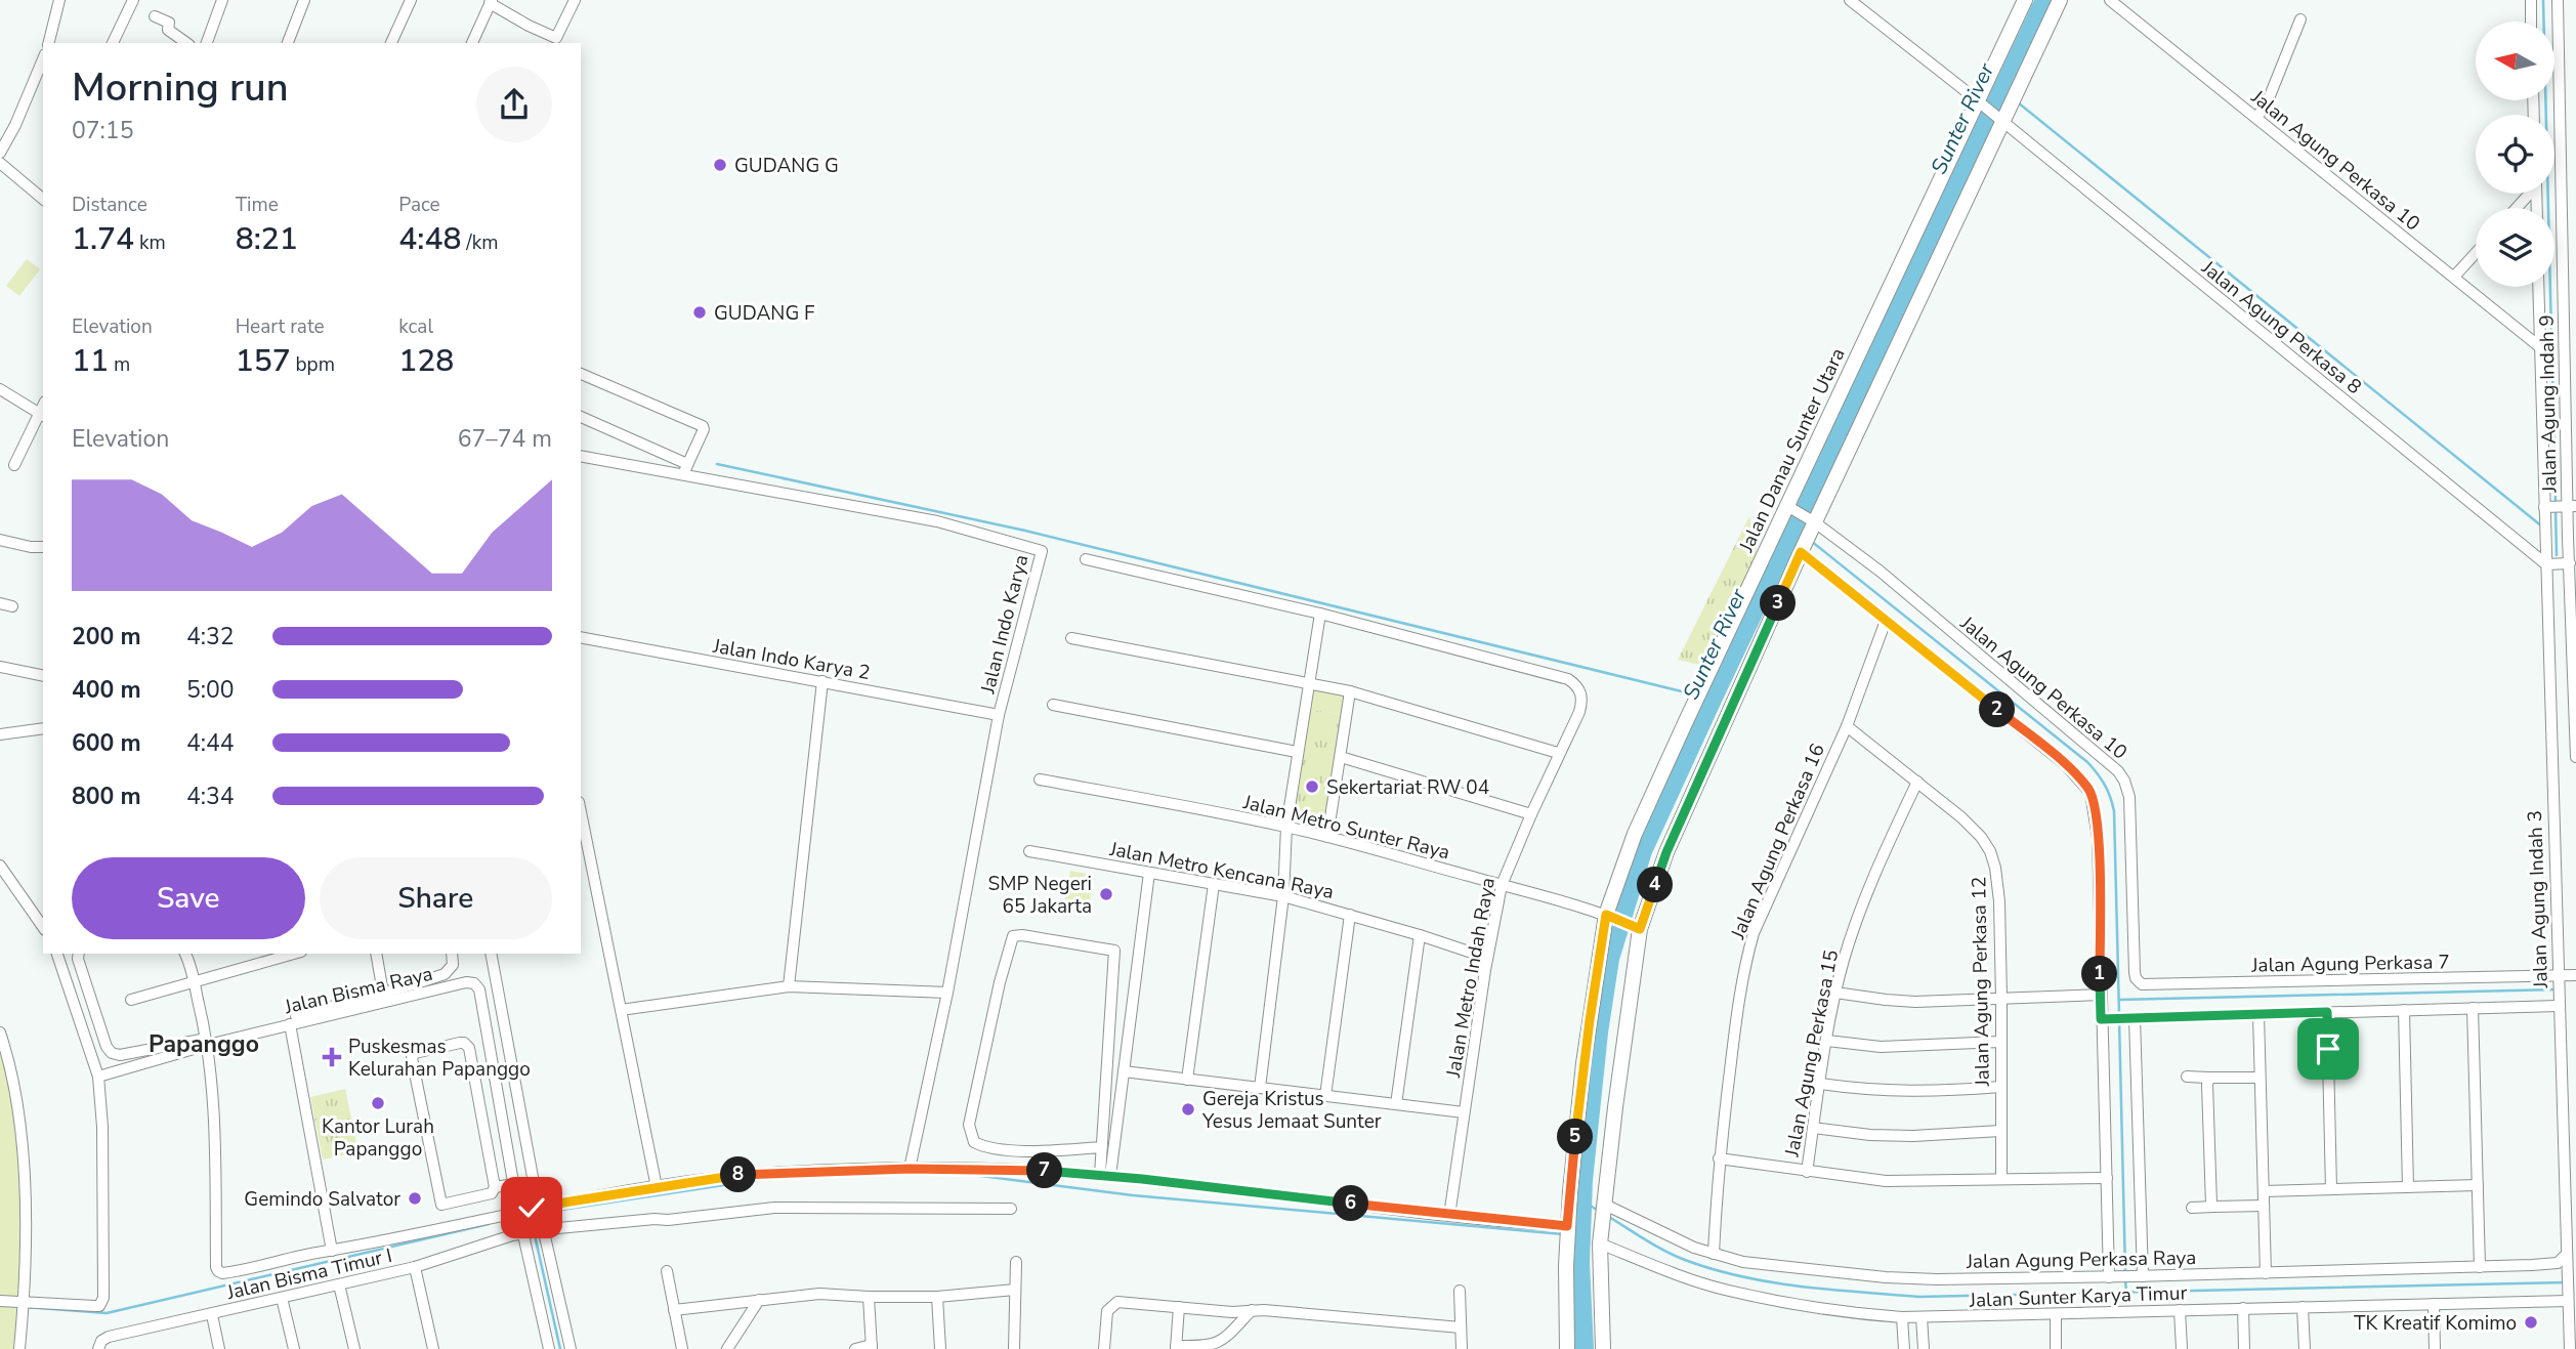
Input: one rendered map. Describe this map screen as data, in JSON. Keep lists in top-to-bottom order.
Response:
{
  "streets": {
    "main road": ["Jalan Danau Sunter Utara"],
    "street": [
      "Jalan Agung Perkasa 10",
      "Jalan Agung Perkasa 8",
      "Jalan Agung Indah 9",
      "Jalan Indo Karya",
      "Jalan Indo Karya 2",
      "Jalan Metro Sunter Raya",
      "Jalan Agung Perkasa 16",
      "Jalan Metro Kencana Raya",
      "Jalan Agung Indah 3",
      "Jalan Agung Perkasa 7",
      "Jalan Metro Indah Raya",
      "Jalan Agung Perkasa 12",
      "Jalan Bisma Raya",
      "Jalan Agung Perkasa 15",
      "Jalan Agung Perkasa Raya",
      "Jalan Bisma Timur I",
      "Jalan Sunter Karya Timur"
    ]
  },
  "crossings": [
    ["Jalan Agung Perkasa 10", "Jalan Agung Indah 9"],
    ["Jalan Agung Perkasa 10", "Jalan Danau Sunter Utara"],
    ["Jalan Agung Perkasa 10", "Jalan Agung Perkasa 7"],
    ["Jalan Agung Perkasa 8", "Jalan Danau Sunter Utara"],
    ["Jalan Agung Perkasa 8", "Jalan Agung Indah 3"],
    ["Jalan Agung Indah 9", "Jalan Agung Indah 3"],
    ["Jalan Danau Sunter Utara", "Jalan Metro Sunter Raya"],
    ["Jalan Indo Karya", "Jalan Indo Karya 2"],
    ["Jalan Metro Sunter Raya", "Jalan Metro Indah Raya"],
    ["Jalan Agung Perkasa 16", "Jalan Agung Perkasa 12"],
    ["Jalan Agung Perkasa 16", "Jalan Agung Perkasa Raya"],
    ["Jalan Metro Kencana Raya", "Jalan Metro Indah Raya"],
    ["Jalan Agung Indah 3", "Jalan Agung Perkasa 7"],
    ["Jalan Agung Indah 3", "Jalan Agung Perkasa Raya"],
    ["Jalan Agung Indah 3", "Jalan Sunter Karya Timur"],
    ["Jalan Agung Perkasa 12", "Jalan Agung Perkasa 15"],
    ["Jalan Bisma Raya", "Jalan Bisma Timur I"]
  ],
  "districts": ["Papanggo"],
  "water": ["Sunter River"],
  "places": {
    "other": [
      "GUDANG G",
      "GUDANG F",
      "Sekertariat RW 04",
      "SMP Negeri 65 Jakarta",
      "Kantor Lurah Papanggo",
      "Gereja Kristus Yesus Jemaat Sunter",
      "Gemindo Salvator",
      "TK Kreatif Komimo"
    ],
    "health": ["Puskesmas Kelurahan Papanggo"]
  },
  "north": "left",
  "page": {
    "heading": ["Morning run", "07:15"],
    "stats": [
      ["Distance", "1.74 km"],
      ["Time", "8:21"],
      ["Pace", "4:48 /km"],
      ["Elevation", "11 m"],
      ["Heart rate", "157 bpm"],
      ["kcal", "128"]
    ],
    "chart": ["Elevation", "67–74 m"],
    "pins": [
      "3",
      "2",
      "4",
      "1",
      "5",
      "7",
      "8",
      "6"
    ],
    "list": [
      {
        "name": "200 m",
        "note": "4:32"
      },
      {
        "name": "400 m",
        "note": "5:00"
      },
      {
        "name": "600 m",
        "note": "4:44"
      },
      {
        "name": "800 m",
        "note": "4:34"
      }
    ],
    "buttons": ["Save", "Share"]
  }
}
